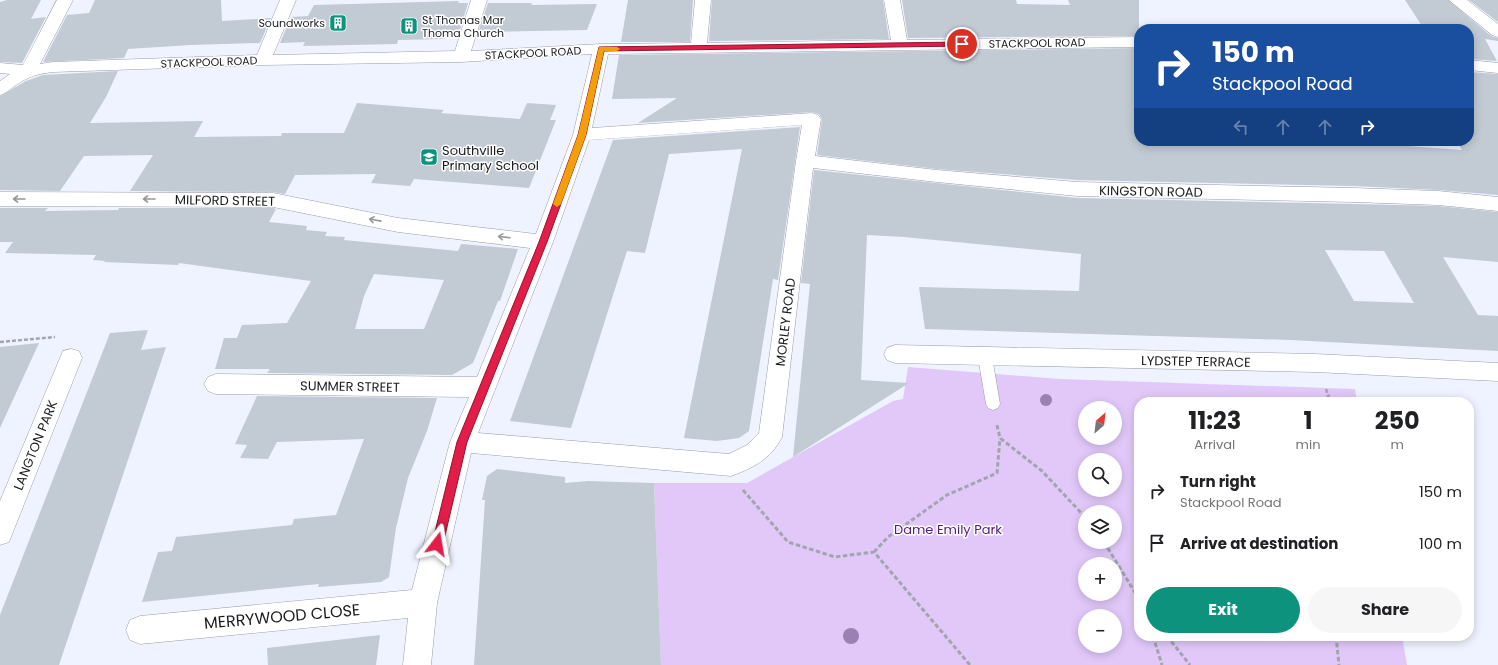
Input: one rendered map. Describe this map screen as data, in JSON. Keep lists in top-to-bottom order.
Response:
{
  "streets": {
    "street": [
      "STACKPOOL ROAD",
      "KINGSTON ROAD",
      "MILFORD STREET",
      "MORLEY ROAD",
      "LYDSTEP TERRACE",
      "SUMMER STREET",
      "LANGTON PARK",
      "MERRYWOOD CLOSE"
    ]
  },
  "crossings": [
    ["KINGSTON ROAD", "MORLEY ROAD"]
  ],
  "one_way": ["MILFORD STREET"],
  "parks": ["Dame Emily Park"],
  "places": {
    "building": ["Soundworks", "St Thomas Mar Thoma Church"],
    "school or university": ["Southville Primary School"]
  },
  "north": "top right",
  "page": {
    "turn": ["150 m", "Stackpool Road"],
    "eta": [
      "11:23",
      "Arrival",
      "1",
      "min",
      "250",
      "m"
    ],
    "map_buttons": ["+", "−"],
    "list": [
      {
        "name": "Turn right",
        "note": "Stackpool Road",
        "value": "150 m"
      },
      {
        "name": "Arrive at destination",
        "value": "100 m"
      }
    ],
    "buttons": ["Exit", "Share"]
  }
}
